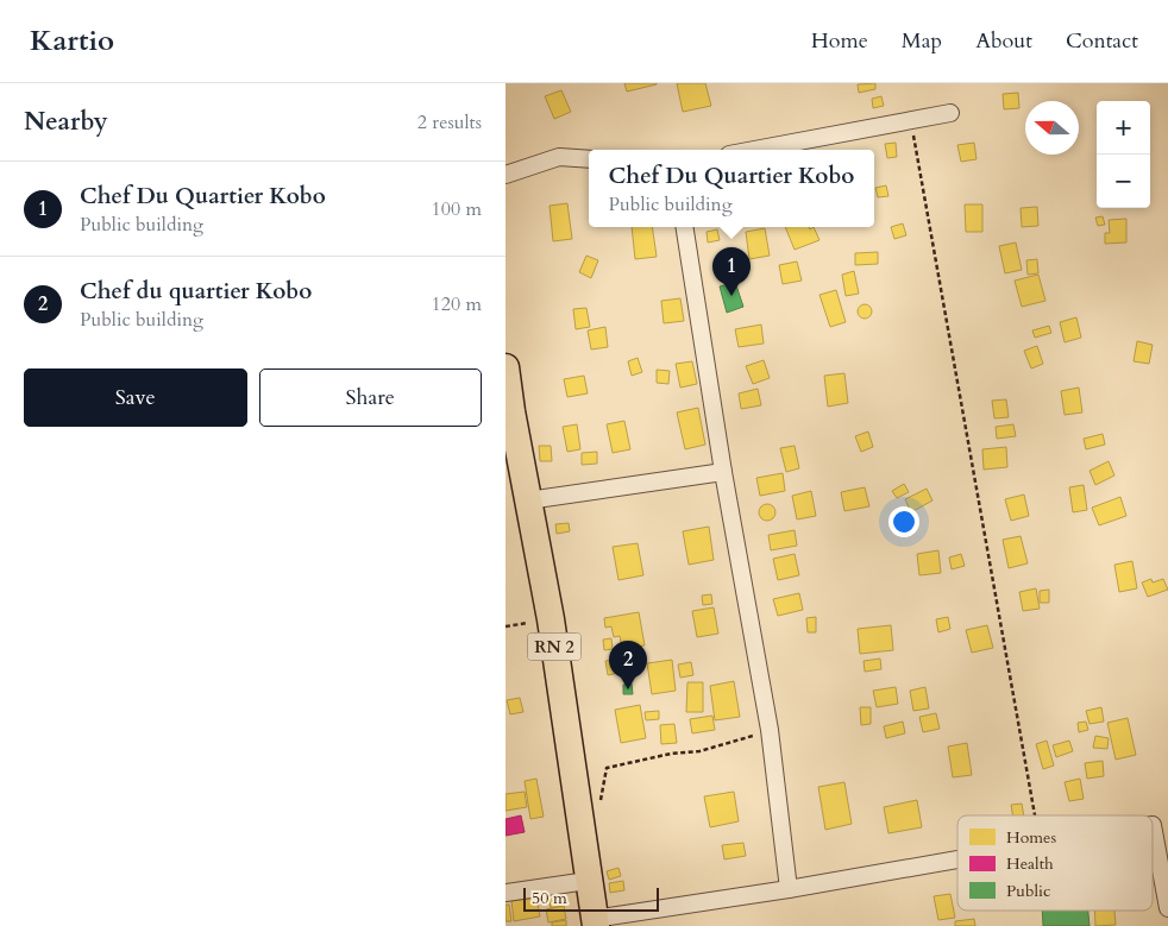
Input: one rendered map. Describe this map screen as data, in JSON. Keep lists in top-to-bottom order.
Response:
{
  "streets": {
    "main road": ["RN 2"]
  },
  "legend": ["Homes", "Health", "Public"],
  "scale_bar": "50 m",
  "north": "left",
  "page": {
    "header": "Kartio",
    "nav": [
      "Home",
      "Map",
      "About",
      "Contact"
    ],
    "heading": ["Nearby", "2 results"],
    "map_buttons": ["+", "−"],
    "popup": ["Chef Du Quartier Kobo", "Public building"],
    "list": [
      {
        "mark": "1",
        "name": "Chef Du Quartier Kobo",
        "note": "Public building",
        "value": "100 m"
      },
      {
        "mark": "2",
        "name": "Chef du quartier Kobo",
        "note": "Public building",
        "value": "120 m"
      }
    ],
    "pins": ["1", "2"],
    "buttons": ["Save", "Share"],
    "scale": "50 m"
  }
}
